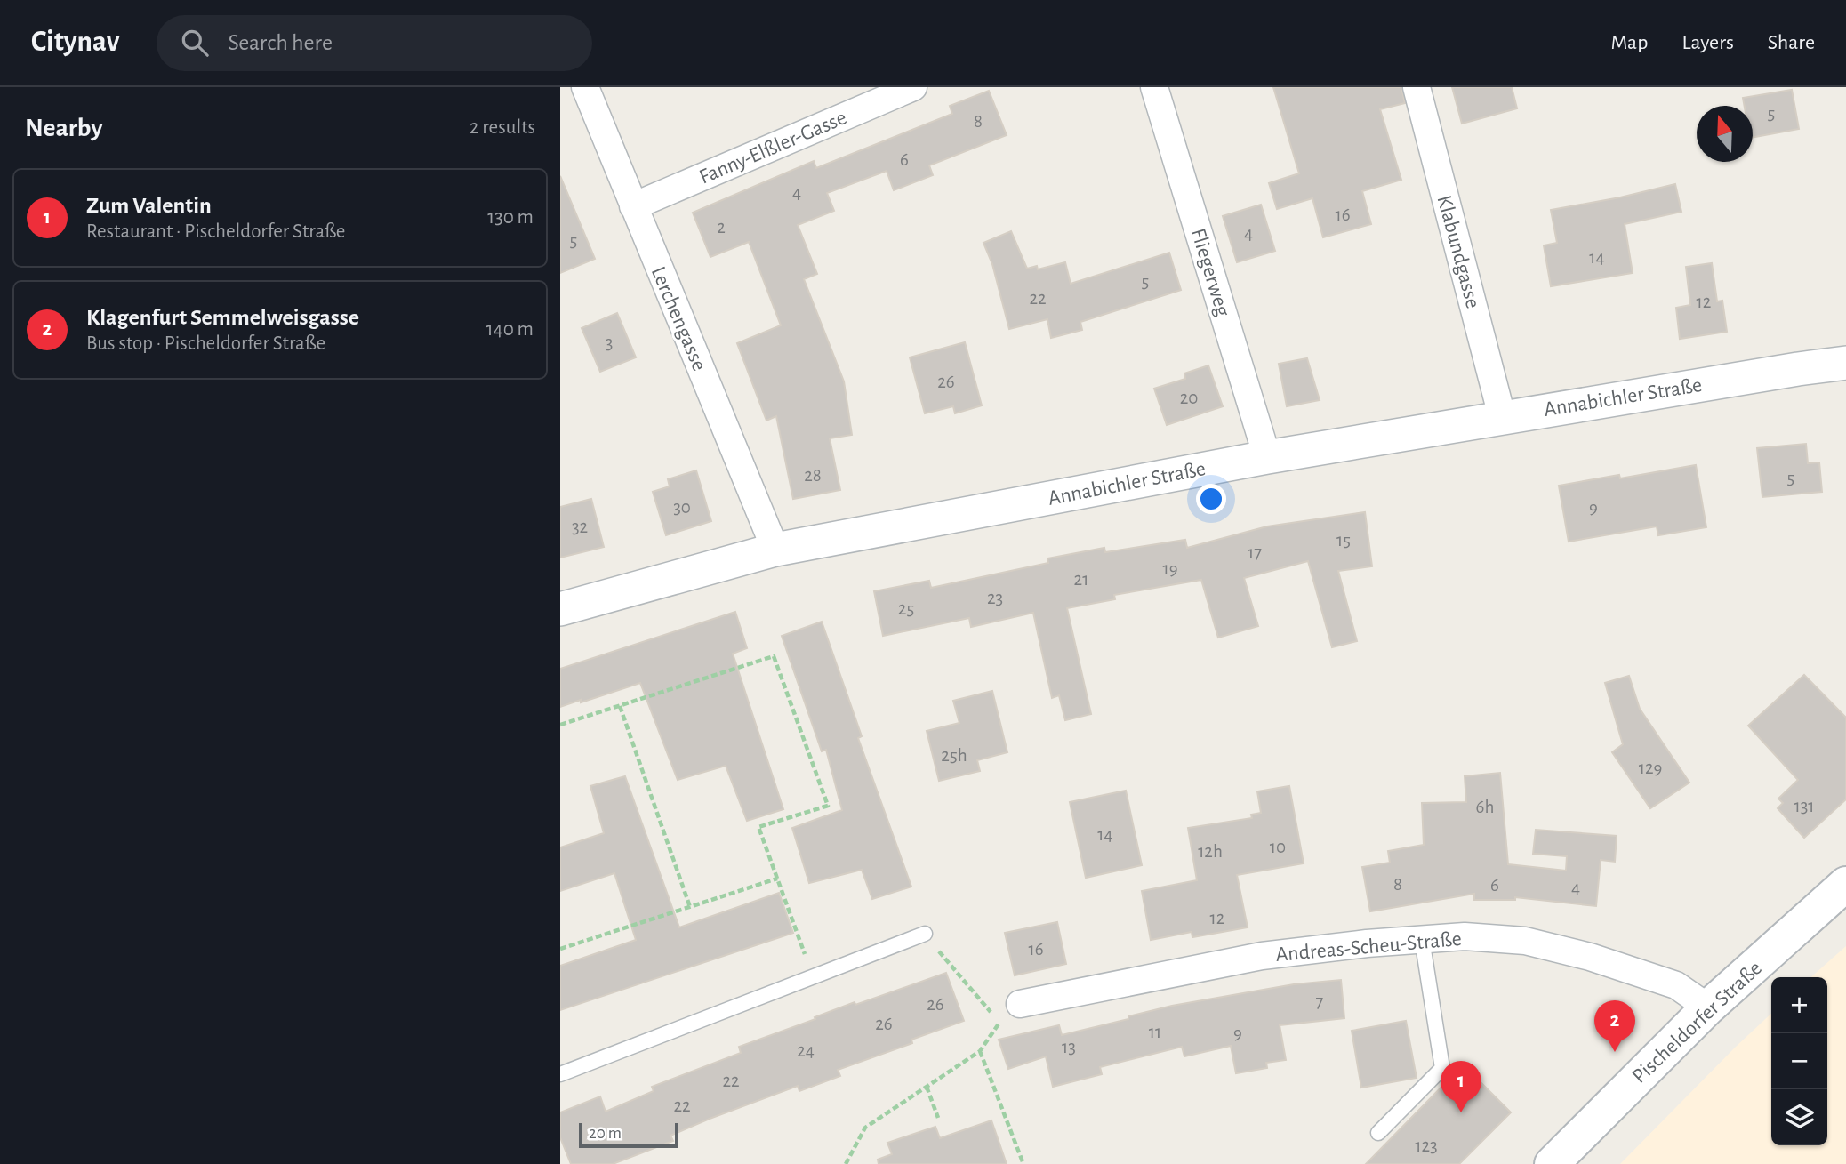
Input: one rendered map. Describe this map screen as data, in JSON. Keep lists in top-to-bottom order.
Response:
{
  "streets": {
    "main road": ["Pischeldorfer Straße"],
    "street": [
      "Fanny-Elßler-Gasse",
      "Klabundgasse",
      "Fliegerweg",
      "Lerchengasse",
      "Annabichler Straße",
      "Andreas-Scheu-Straße"
    ]
  },
  "crossings": [
    ["Fanny-Elßler-Gasse", "Lerchengasse"],
    ["Klabundgasse", "Annabichler Straße"],
    ["Fliegerweg", "Annabichler Straße"],
    ["Lerchengasse", "Annabichler Straße"],
    ["Andreas-Scheu-Straße", "Pischeldorfer Straße"]
  ],
  "house_numbers": [
    "5",
    "8",
    "6",
    "4",
    "16",
    "2",
    "4",
    "5",
    "14",
    "5",
    "22",
    "12",
    "3",
    "26",
    "20",
    "28",
    "5",
    "30",
    "9",
    "32",
    "15",
    "17",
    "19",
    "21",
    "23",
    "25",
    "25h",
    "129",
    "131",
    "6h",
    "14",
    "10",
    "12h",
    "8",
    "6",
    "4",
    "12",
    "16",
    "7",
    "26",
    "26",
    "11",
    "9",
    "13",
    "24",
    "22",
    "22",
    "123"
  ],
  "scale_bar": "20 m",
  "north": "top",
  "page": {
    "header": "Citynav",
    "search": "Search here",
    "nav": ["Map", "Layers", "Share"],
    "heading": ["Nearby", "2 results"],
    "list": [
      {
        "mark": "1",
        "name": "Zum Valentin",
        "note": "Restaurant · Pischeldorfer Straße",
        "value": "130 m"
      },
      {
        "mark": "2",
        "name": "Klagenfurt Semmelweisgasse",
        "note": "Bus stop · Pischeldorfer Straße",
        "value": "140 m"
      }
    ],
    "map_buttons": ["+", "−"],
    "pins": ["2", "1"],
    "scale": "20 m"
  }
}
